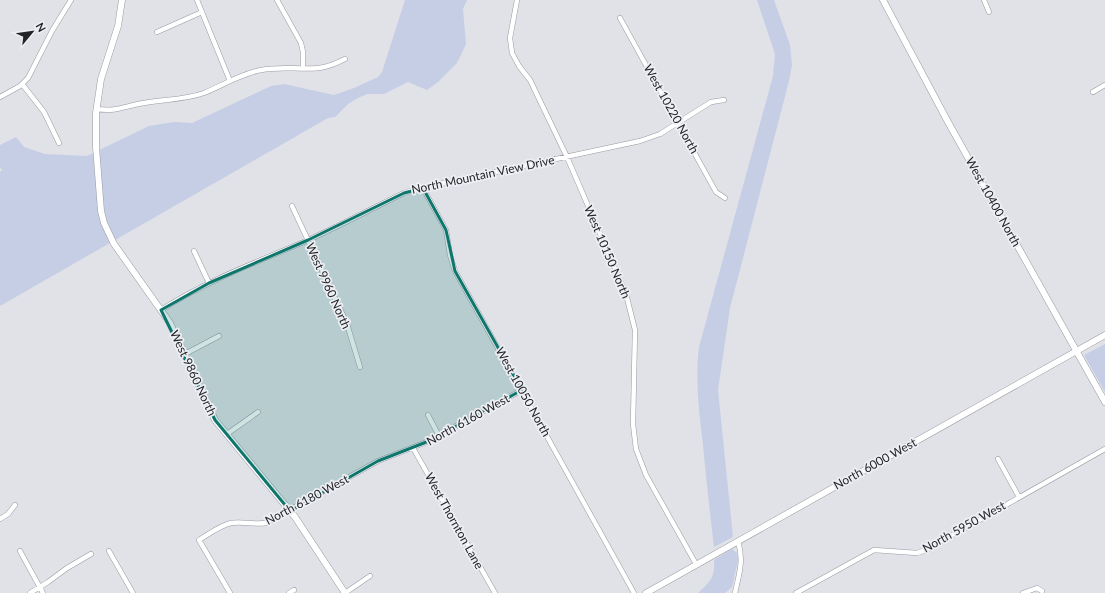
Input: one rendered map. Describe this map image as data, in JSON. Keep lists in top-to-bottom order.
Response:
{
  "streets": {
    "street": [
      "West 10220 North",
      "North Mountain View Drive",
      "West 10400 North",
      "West 10150 North",
      "West 9960 North",
      "West 9860 North",
      "West 10050 North",
      "North 6160 West",
      "North 6000 West",
      "North 6180 West",
      "West Thornton Lane",
      "North 5950 West"
    ]
  },
  "crossings": [
    ["West 10220 North", "North Mountain View Drive"],
    ["North Mountain View Drive", "West 10150 North"],
    ["North Mountain View Drive", "West 9960 North"],
    ["North Mountain View Drive", "West 9860 North"],
    ["North Mountain View Drive", "West 10050 North"],
    ["West 10400 North", "North 6000 West"],
    ["West 10150 North", "North 6000 West"],
    ["West 9860 North", "North 6180 West"],
    ["West 10050 North", "North 6160 West"],
    ["North 6160 West", "North 6180 West"],
    ["North 6160 West", "West Thornton Lane"],
    ["North 6180 West", "West Thornton Lane"]
  ],
  "north": "top right"
}
